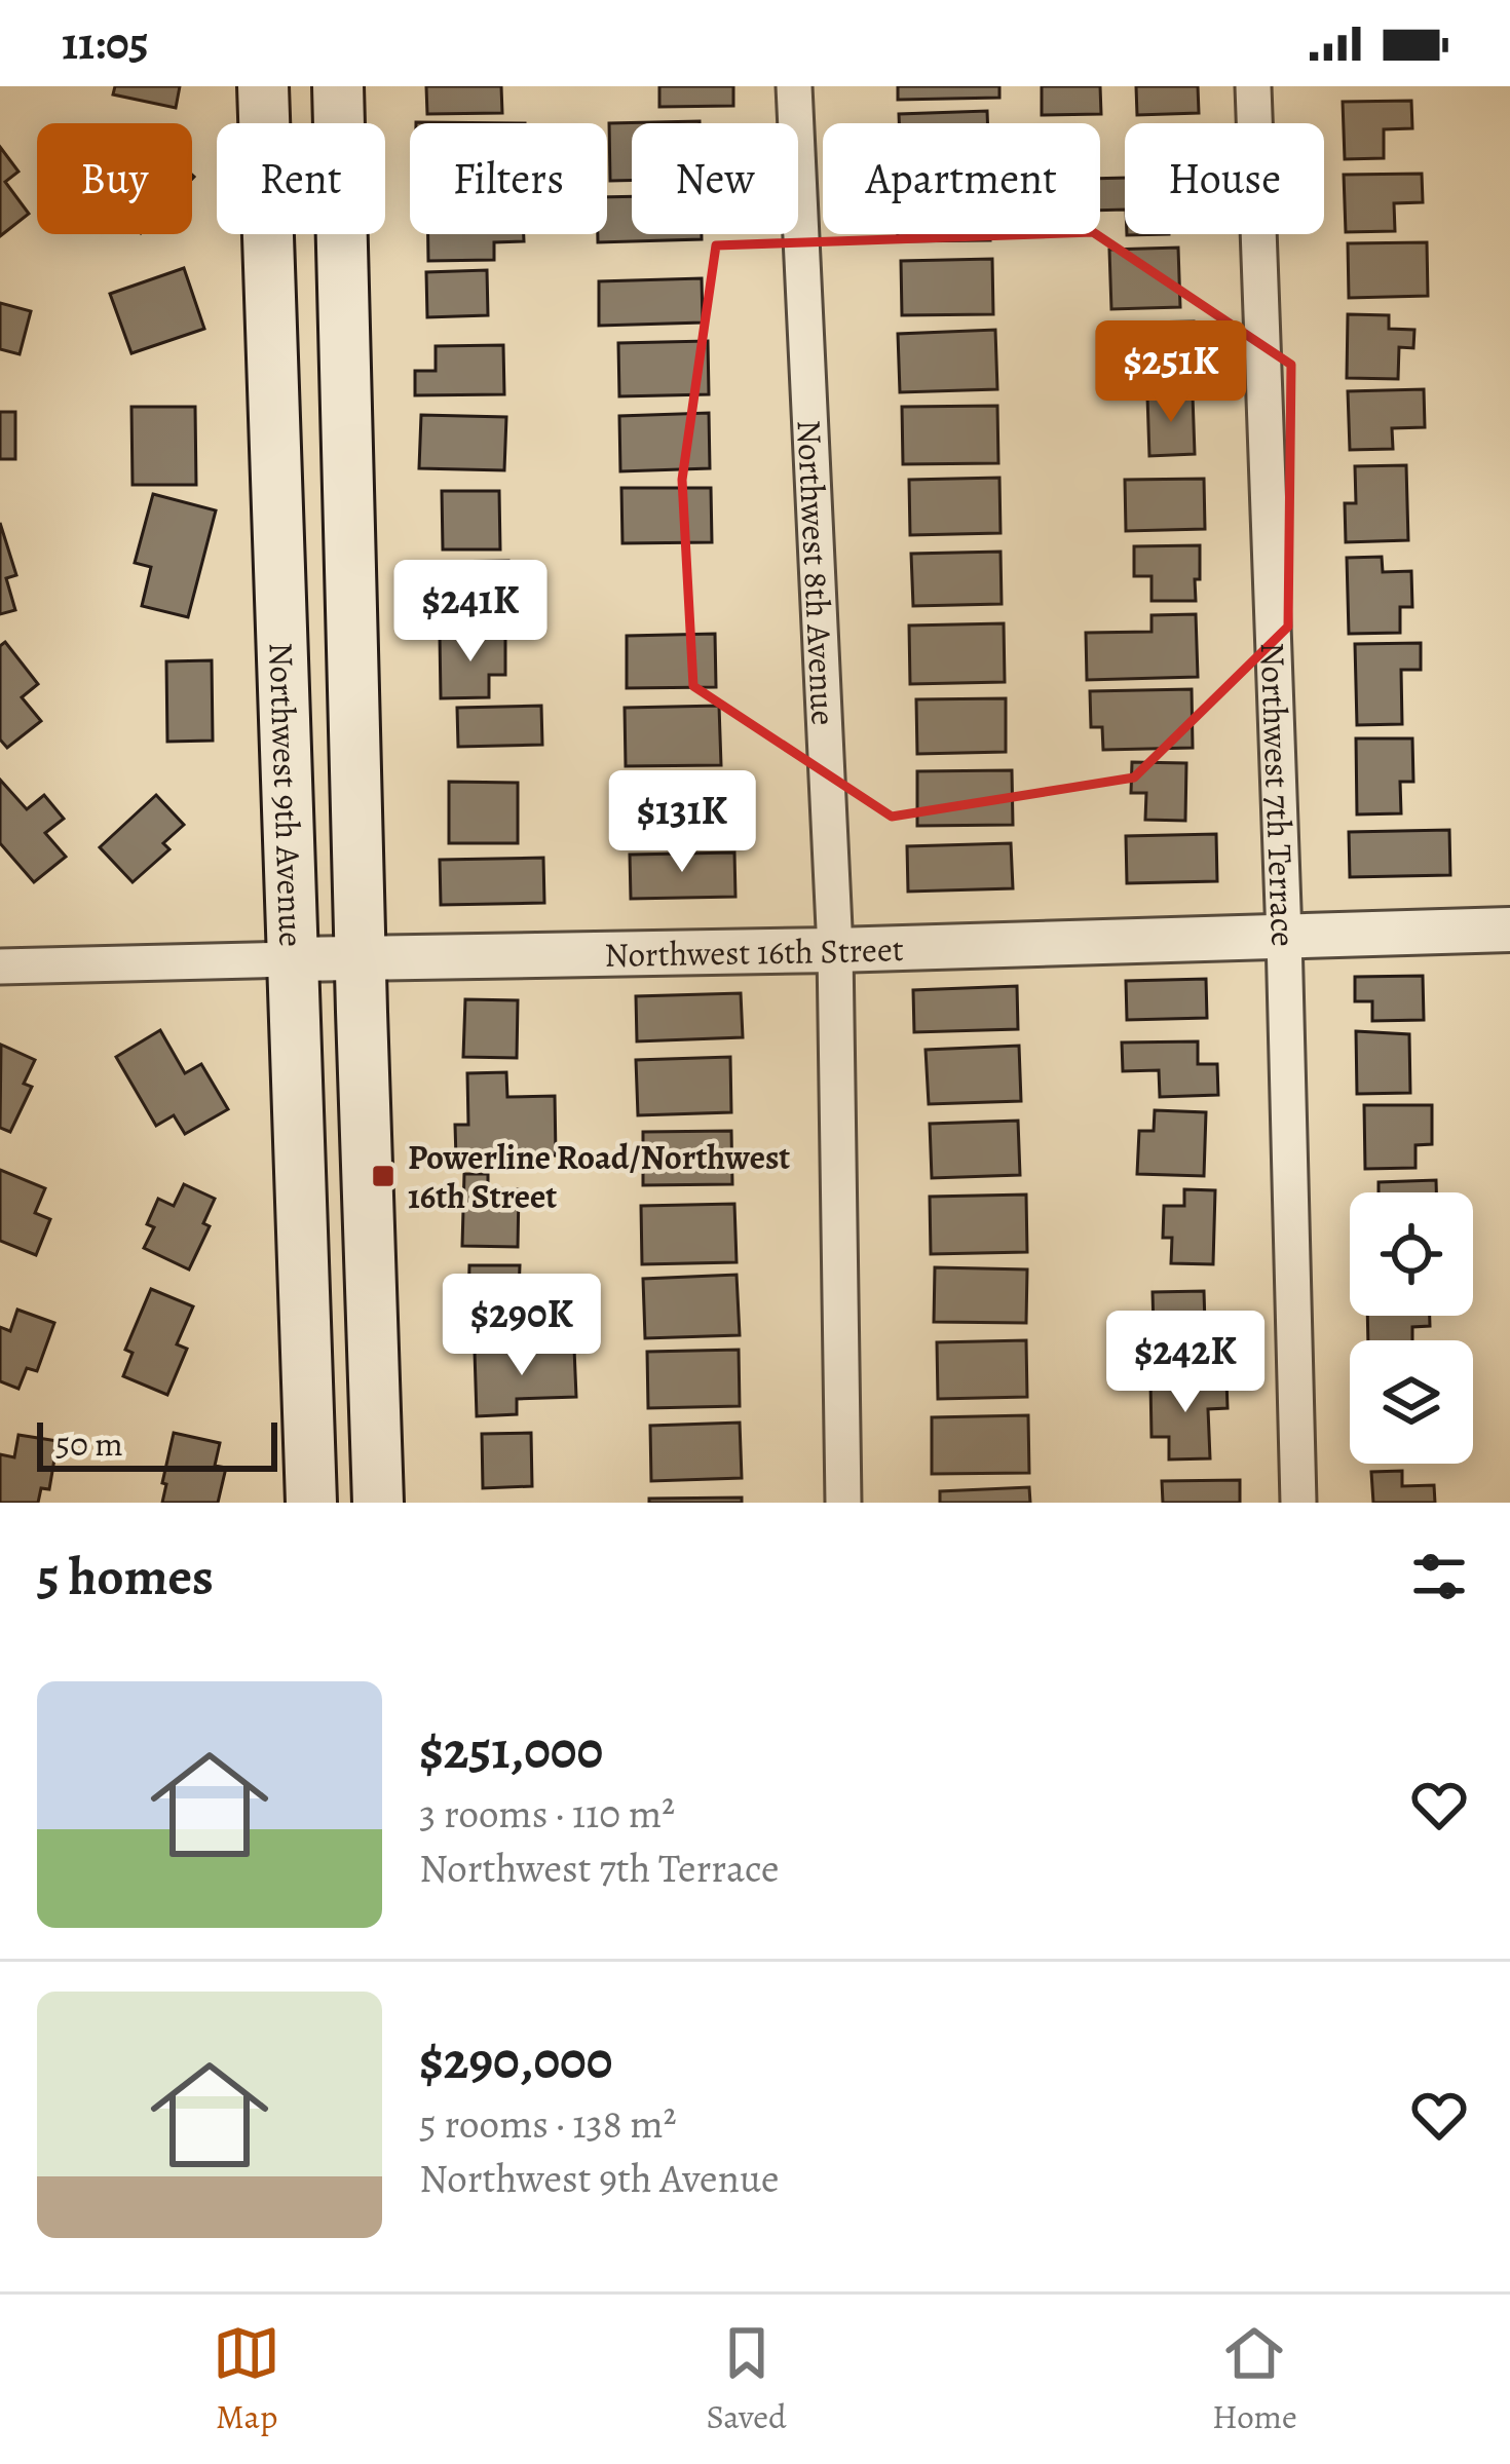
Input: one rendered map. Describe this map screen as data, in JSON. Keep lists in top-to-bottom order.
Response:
{
  "streets": {
    "main road": ["Northwest 9th Avenue"],
    "street": ["Northwest 8th Avenue", "Northwest 7th Terrace", "Northwest 16th Street"]
  },
  "crossings": [
    ["Northwest 8th Avenue", "Northwest 16th Street"],
    ["Northwest 7th Terrace", "Northwest 16th Street"],
    ["Northwest 9th Avenue", "Northwest 16th Street"]
  ],
  "places": {
    "transit": ["Powerline Road/Northwest 16th Street"]
  },
  "scale_bar": "50 m",
  "page": {
    "status": "11:05",
    "chip": [
      "Buy",
      "Rent",
      "Filters",
      "New",
      "Apartment",
      "House"
    ],
    "price": [
      "$251K",
      "$241K",
      "$131K",
      "$290K",
      "$242K"
    ],
    "scale": "50 m",
    "heading": "5 homes",
    "list": [
      {
        "name": "$251,000",
        "note": "3 rooms · 110 m² · Northwest 7th Terrace"
      },
      {
        "name": "$290,000",
        "note": "5 rooms · 138 m² · Northwest 9th Avenue"
      }
    ],
    "tabs": ["Map", "Saved", "Home"]
  }
}
